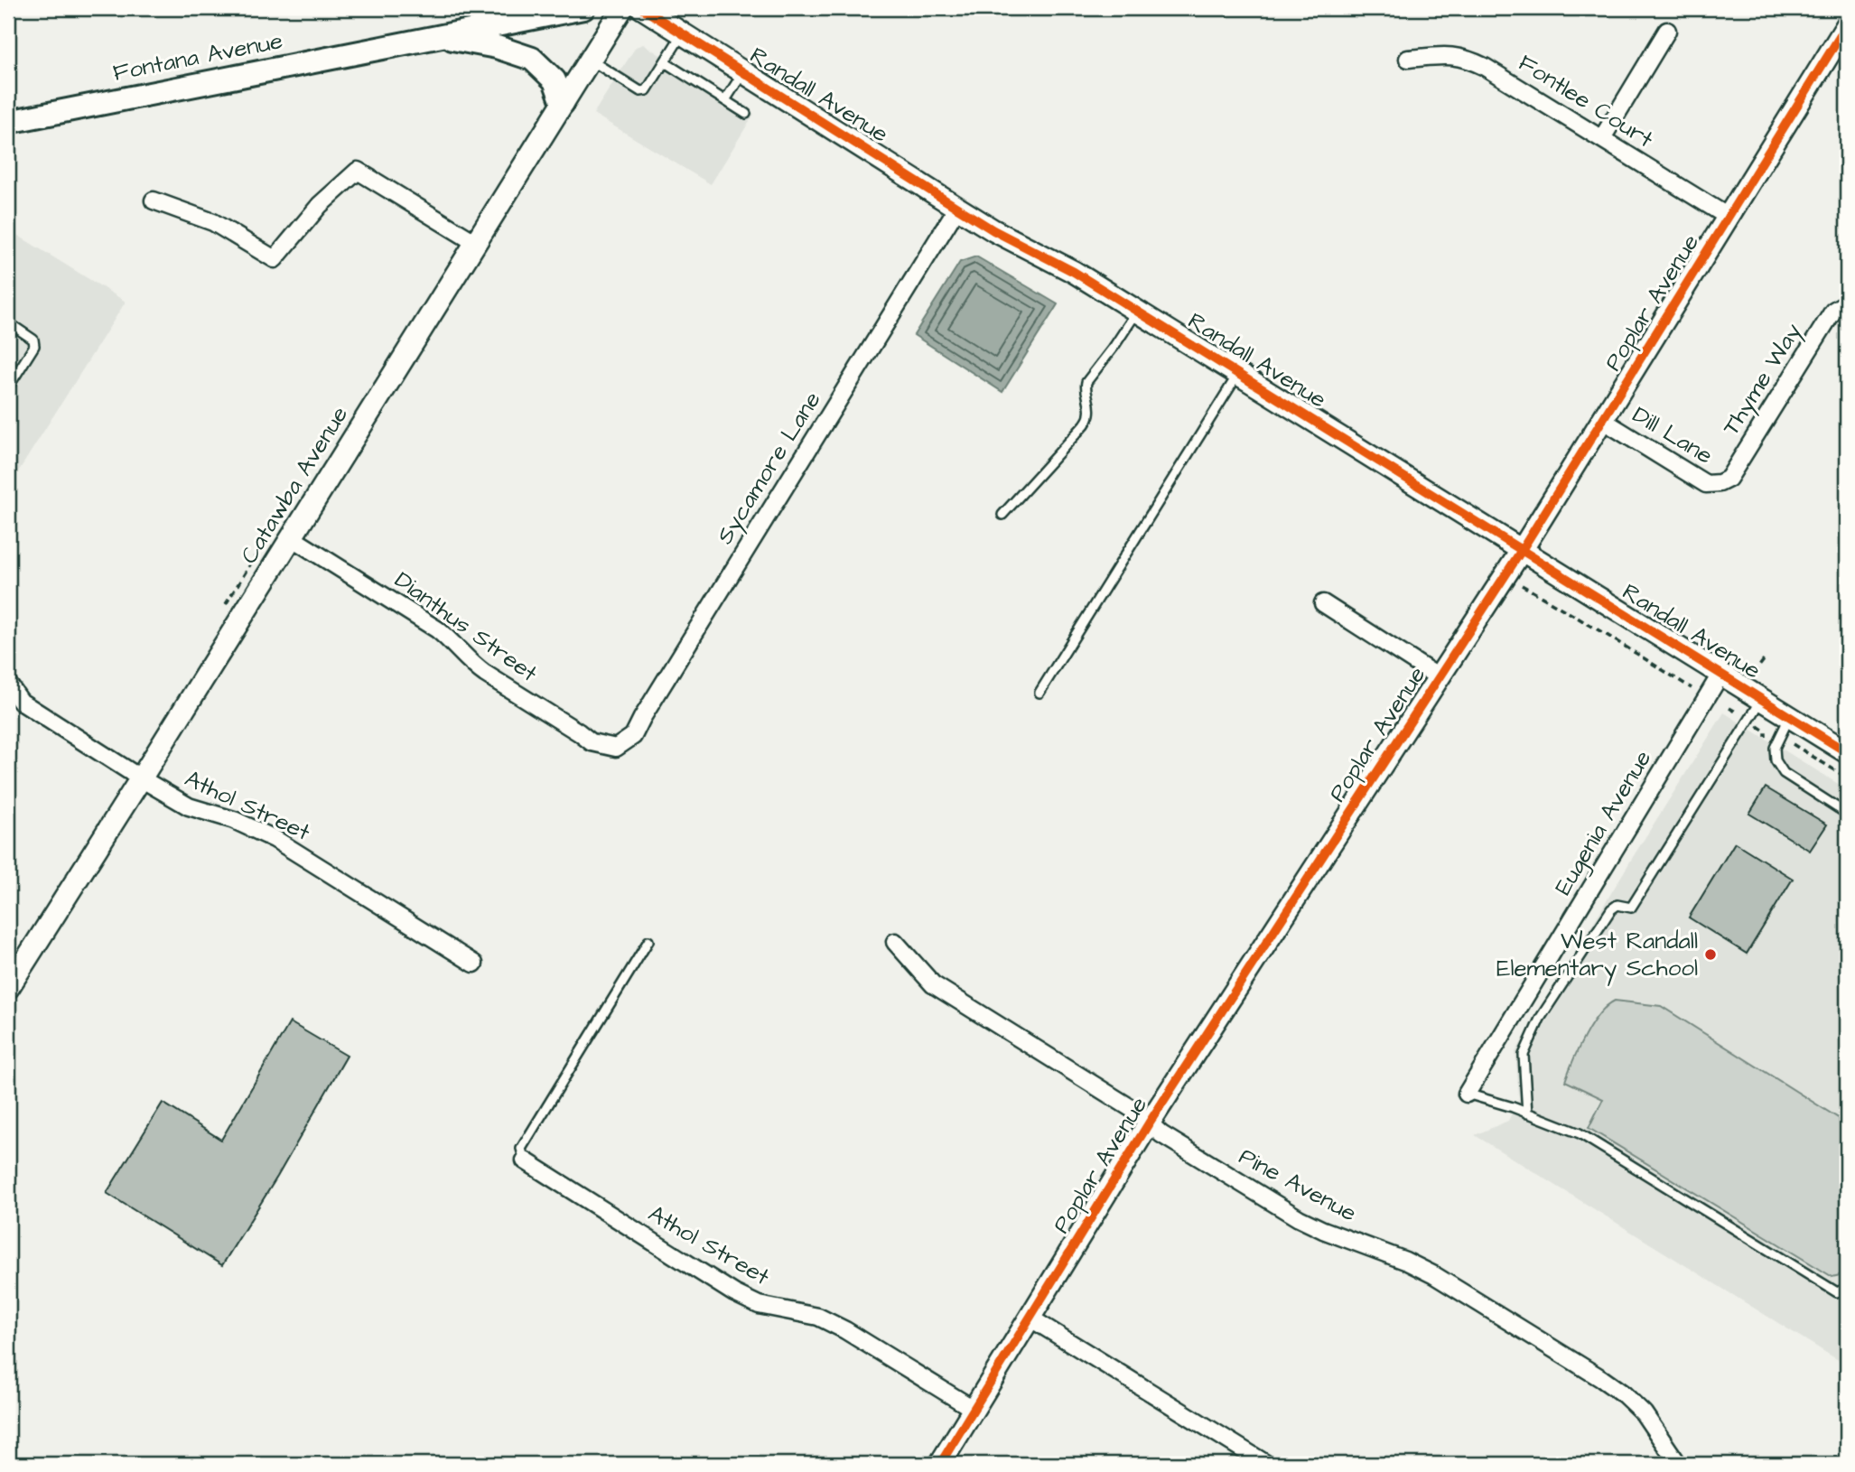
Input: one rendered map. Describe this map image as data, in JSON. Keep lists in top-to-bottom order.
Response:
{
  "streets": {
    "main road": ["Fontana Avenue"],
    "street": [
      "Randall Avenue",
      "Fontlee Court",
      "Poplar Avenue",
      "Thyme Way",
      "Dill Lane",
      "Sycamore Lane",
      "Catawba Avenue",
      "Dianthus Street",
      "Athol Street",
      "Eugenia Avenue",
      "Pine Avenue"
    ]
  },
  "crossings": [
    ["Randall Avenue", "Poplar Avenue"],
    ["Randall Avenue", "Sycamore Lane"],
    ["Randall Avenue", "Eugenia Avenue"],
    ["Fontlee Court", "Poplar Avenue"],
    ["Poplar Avenue", "Dill Lane"],
    ["Poplar Avenue", "Athol Street"],
    ["Poplar Avenue", "Pine Avenue"],
    ["Thyme Way", "Dill Lane"],
    ["Sycamore Lane", "Dianthus Street"],
    ["Catawba Avenue", "Dianthus Street"],
    ["Catawba Avenue", "Athol Street"]
  ],
  "places": ["West Randall Elementary School"]
}
